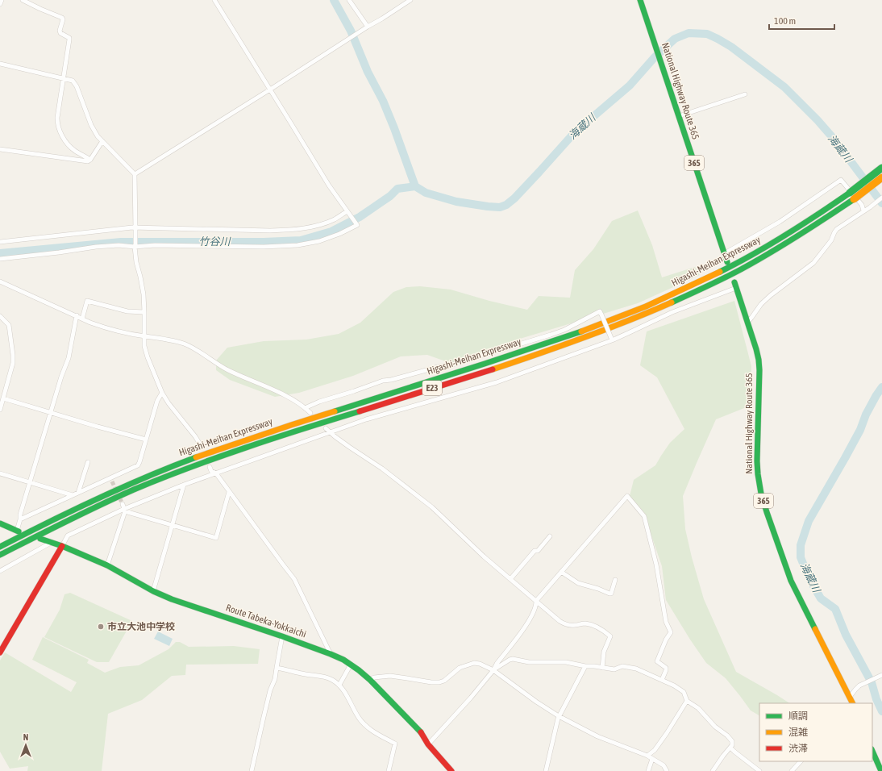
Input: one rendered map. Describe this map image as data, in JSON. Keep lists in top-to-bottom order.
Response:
{
  "streets": {
    "main road": [
      "National Highway Route 365",
      "365",
      "Higashi-Meihan Expressway",
      "E23",
      "Route Tabeka-Yokkaichi"
    ]
  },
  "water": ["海蔵川", "竹谷川"],
  "places": ["市立大池中学校"],
  "legend": ["順調", "混雑", "渋滞"],
  "scale_bar": "100 m",
  "north": "top"
}
